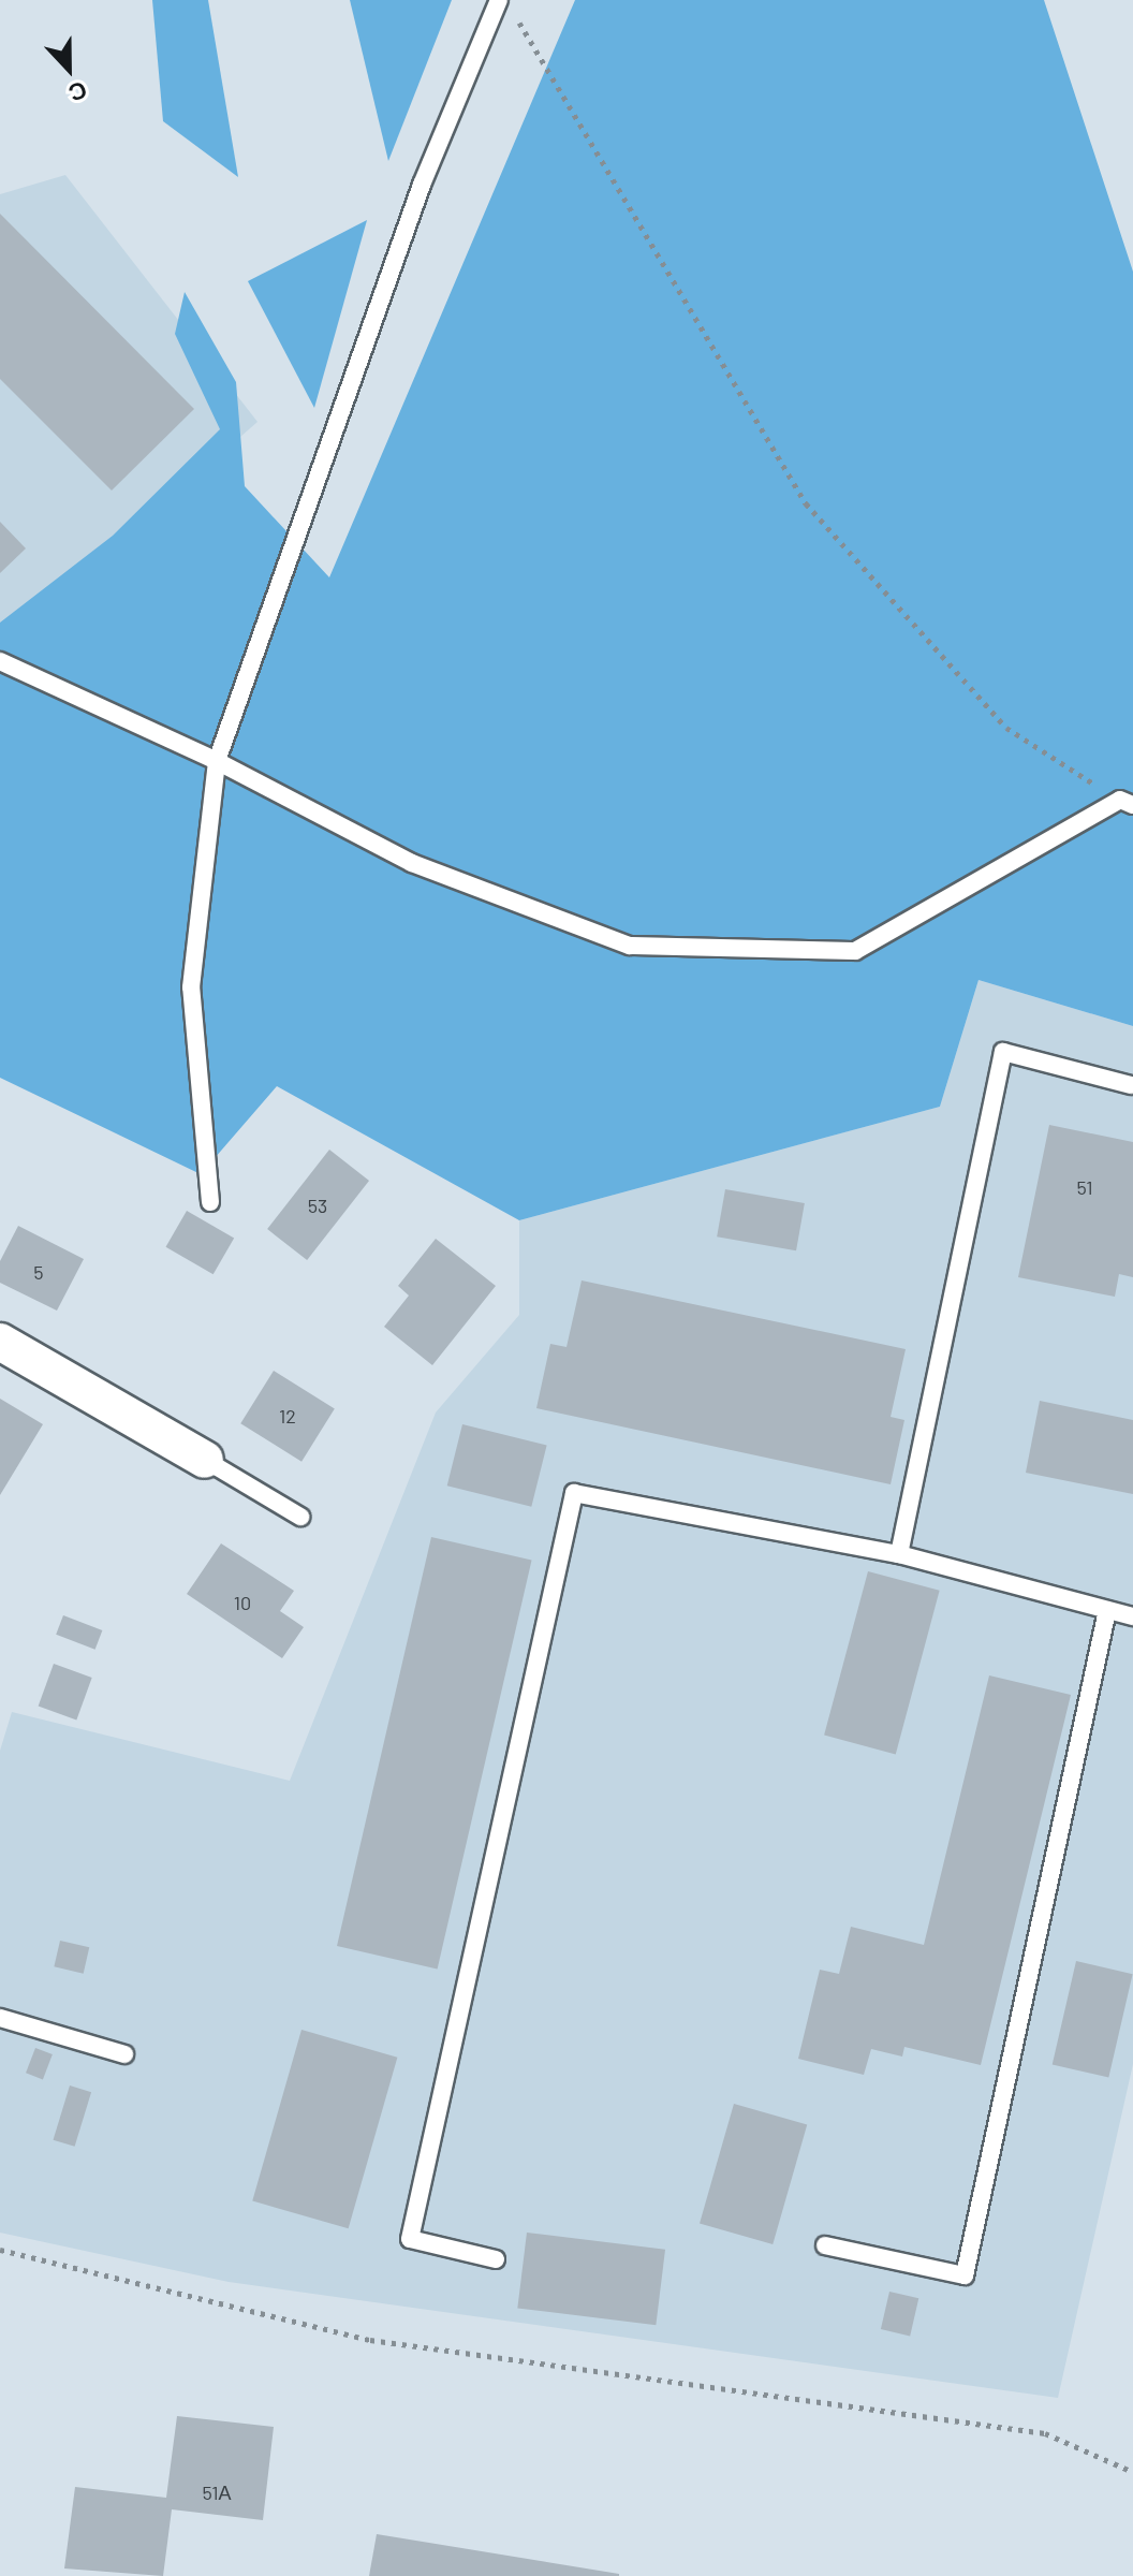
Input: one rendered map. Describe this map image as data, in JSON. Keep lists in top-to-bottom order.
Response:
{
  "house_numbers": [
    "51",
    "53",
    "5",
    "12",
    "10",
    "51А"
  ],
  "north": "bottom"
}
